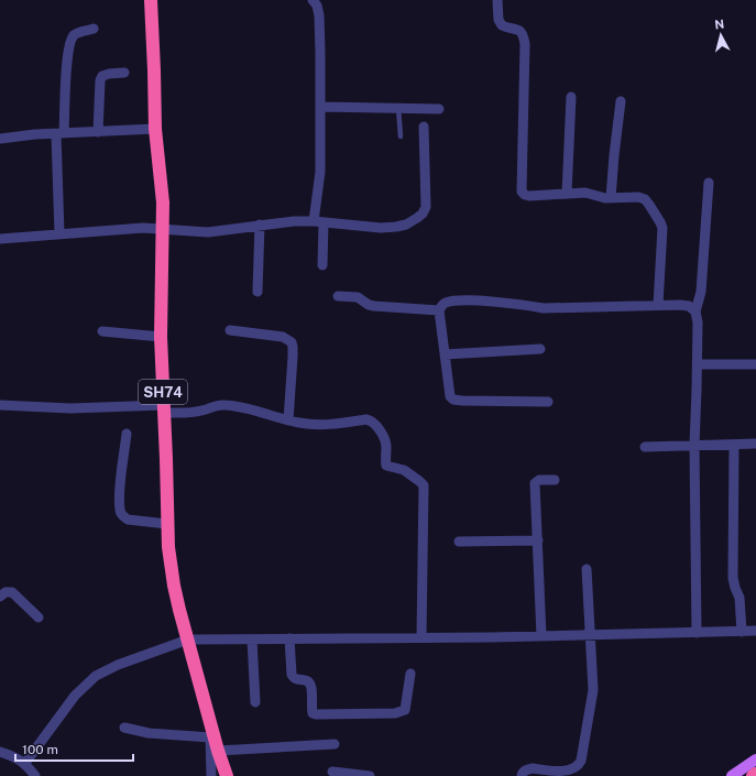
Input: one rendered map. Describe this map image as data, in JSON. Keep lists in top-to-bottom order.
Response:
{
  "streets": {
    "highway": ["SH74"]
  },
  "scale_bar": "100 m",
  "north": "top"
}
